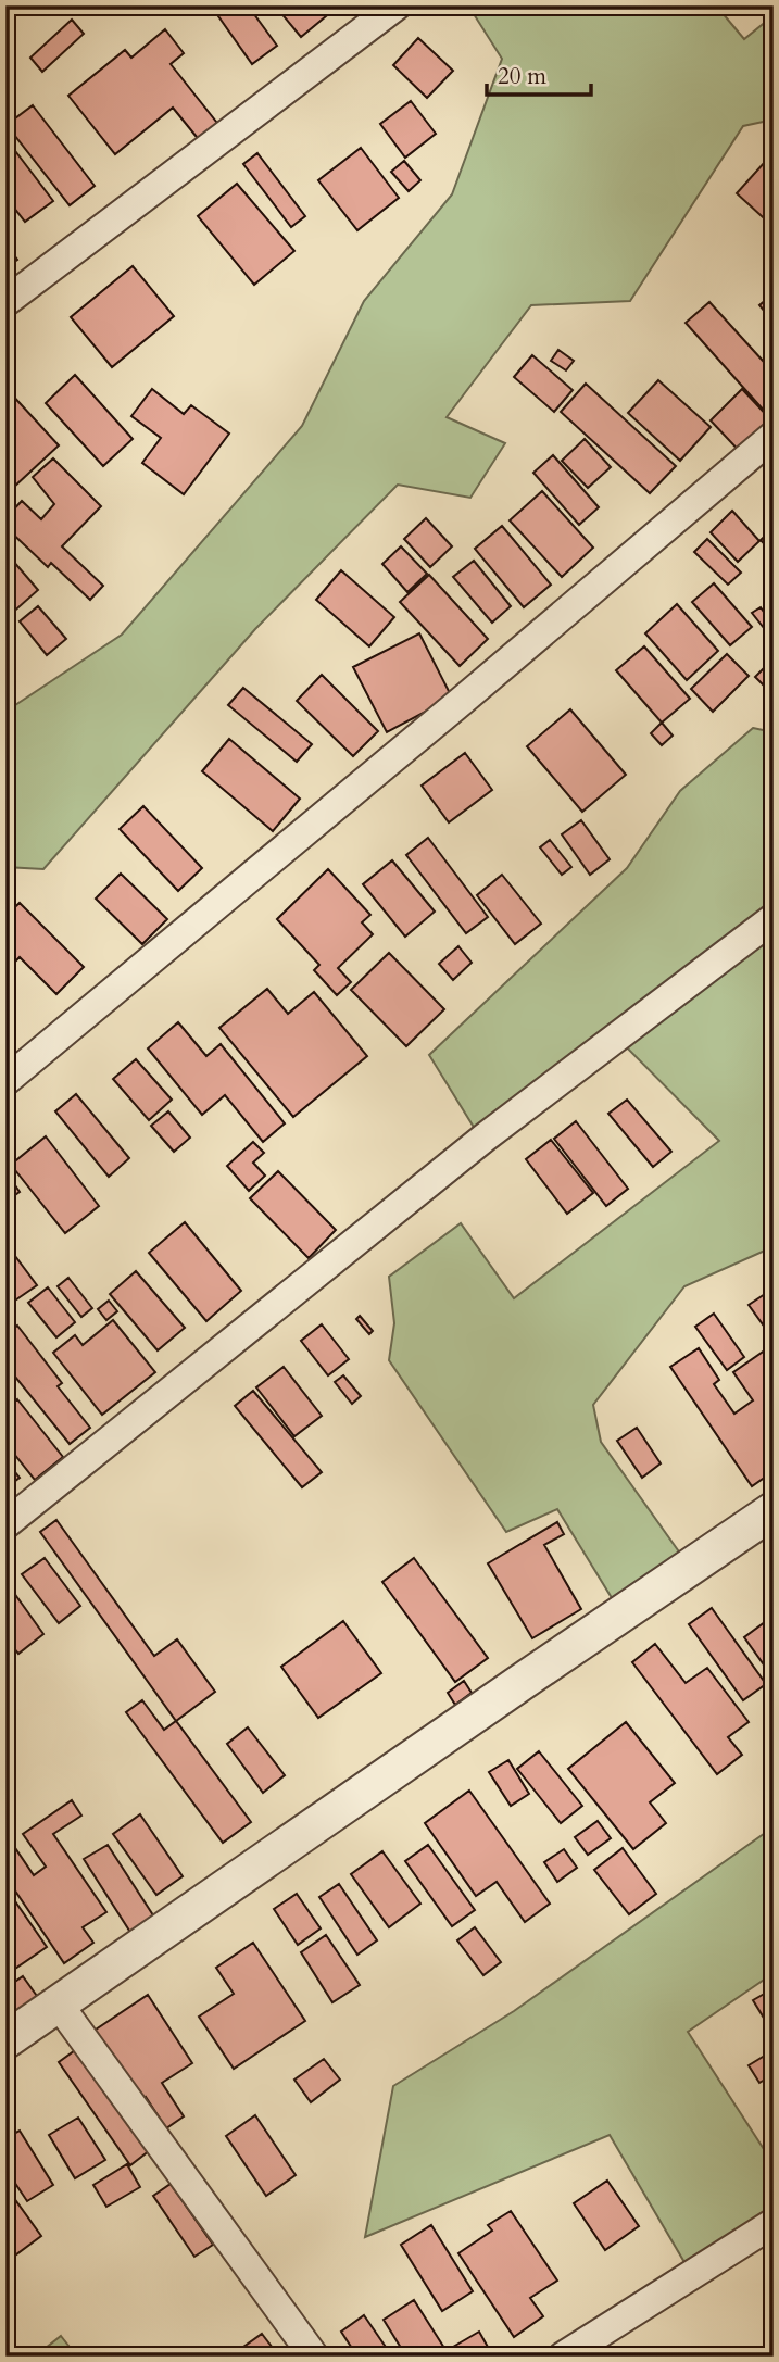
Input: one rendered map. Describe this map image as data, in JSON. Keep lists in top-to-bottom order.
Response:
{
  "scale_bar": "20 m"
}
